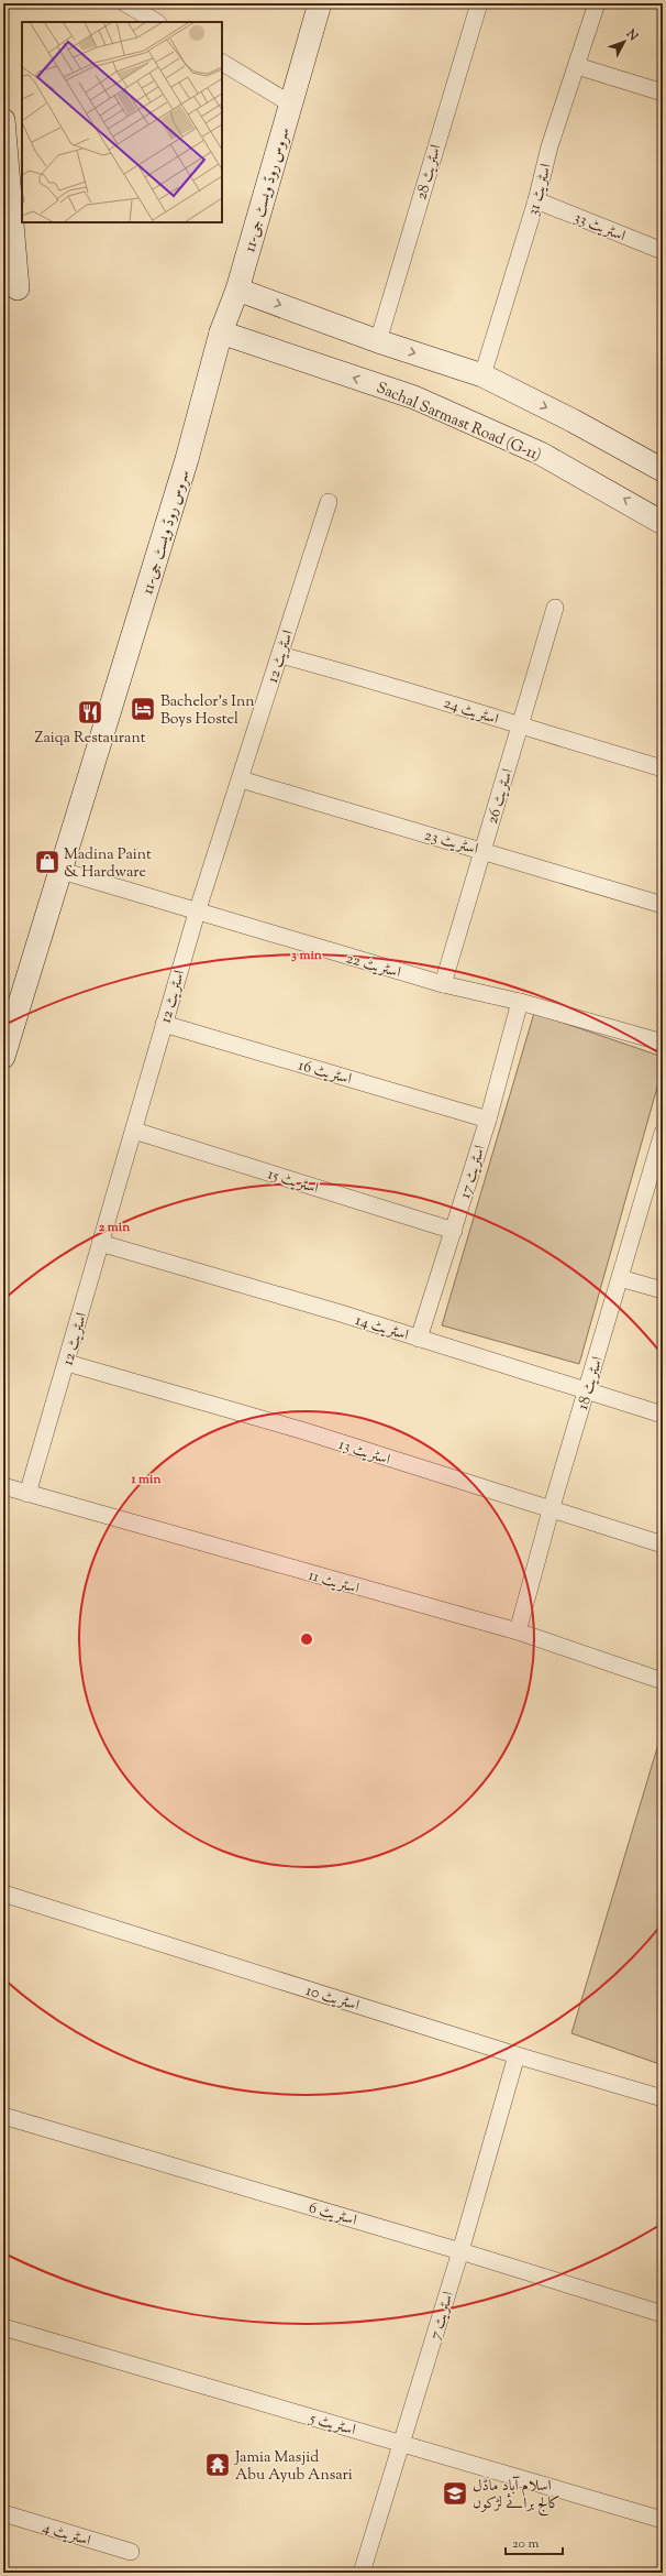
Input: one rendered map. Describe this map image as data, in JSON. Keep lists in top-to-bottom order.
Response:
{
  "streets": {
    "main road": ["سروس روڈ ویسٹ جی-11", "Sachal Sarmast Road (G-11)"],
    "street": [
      "اسٹریٹ 28",
      "اسٹریٹ 31",
      "اسٹریٹ 33",
      "اسٹریٹ 12",
      "اسٹریٹ 24",
      "اسٹریٹ 26",
      "اسٹریٹ 23",
      "اسٹریٹ 22",
      "اسٹریٹ 16",
      "اسٹریٹ 17",
      "اسٹریٹ 15",
      "اسٹریٹ 14",
      "اسٹریٹ 18",
      "اسٹریٹ 13",
      "اسٹریٹ 11",
      "اسٹریٹ 10",
      "اسٹریٹ 6",
      "اسٹریٹ 7",
      "اسٹریٹ 5",
      "اسٹریٹ 4"
    ]
  },
  "crossings": [
    ["سروس روڈ ویسٹ جی-11", "Sachal Sarmast Road (G-11)"],
    ["سروس روڈ ویسٹ جی-11", "اسٹریٹ 22"],
    ["اسٹریٹ 31", "اسٹریٹ 33"],
    ["اسٹریٹ 12", "اسٹریٹ 24"],
    ["اسٹریٹ 12", "اسٹریٹ 23"],
    ["اسٹریٹ 12", "اسٹریٹ 22"],
    ["اسٹریٹ 12", "اسٹریٹ 16"],
    ["اسٹریٹ 12", "اسٹریٹ 15"],
    ["اسٹریٹ 12", "اسٹریٹ 14"],
    ["اسٹریٹ 12", "اسٹریٹ 13"],
    ["اسٹریٹ 12", "اسٹریٹ 11"],
    ["اسٹریٹ 24", "اسٹریٹ 26"],
    ["اسٹریٹ 26", "اسٹریٹ 23"],
    ["اسٹریٹ 26", "اسٹریٹ 22"],
    ["اسٹریٹ 22", "اسٹریٹ 17"],
    ["اسٹریٹ 16", "اسٹریٹ 17"],
    ["اسٹریٹ 17", "اسٹریٹ 15"],
    ["اسٹریٹ 17", "اسٹریٹ 14"],
    ["اسٹریٹ 14", "اسٹریٹ 18"],
    ["اسٹریٹ 18", "اسٹریٹ 13"],
    ["اسٹریٹ 18", "اسٹریٹ 11"],
    ["اسٹریٹ 10", "اسٹریٹ 7"],
    ["اسٹریٹ 6", "اسٹریٹ 7"],
    ["اسٹریٹ 7", "اسٹریٹ 5"]
  ],
  "places": {
    "hotel": ["Bachelor's Inn Boys Hostel"],
    "restaurant": ["Zaiqa Restaurant"],
    "shop": ["Madina Paint & Hardware"],
    "temple": ["Jamia Masjid Abu Ayub Ansari"],
    "school or university": ["اسلام آباد ماڈل کالج برائے لڑکوں"]
  },
  "scale_bar": "20 m",
  "north": "top right",
  "rings": ["3 min", "2 min", "1 min"]
}
